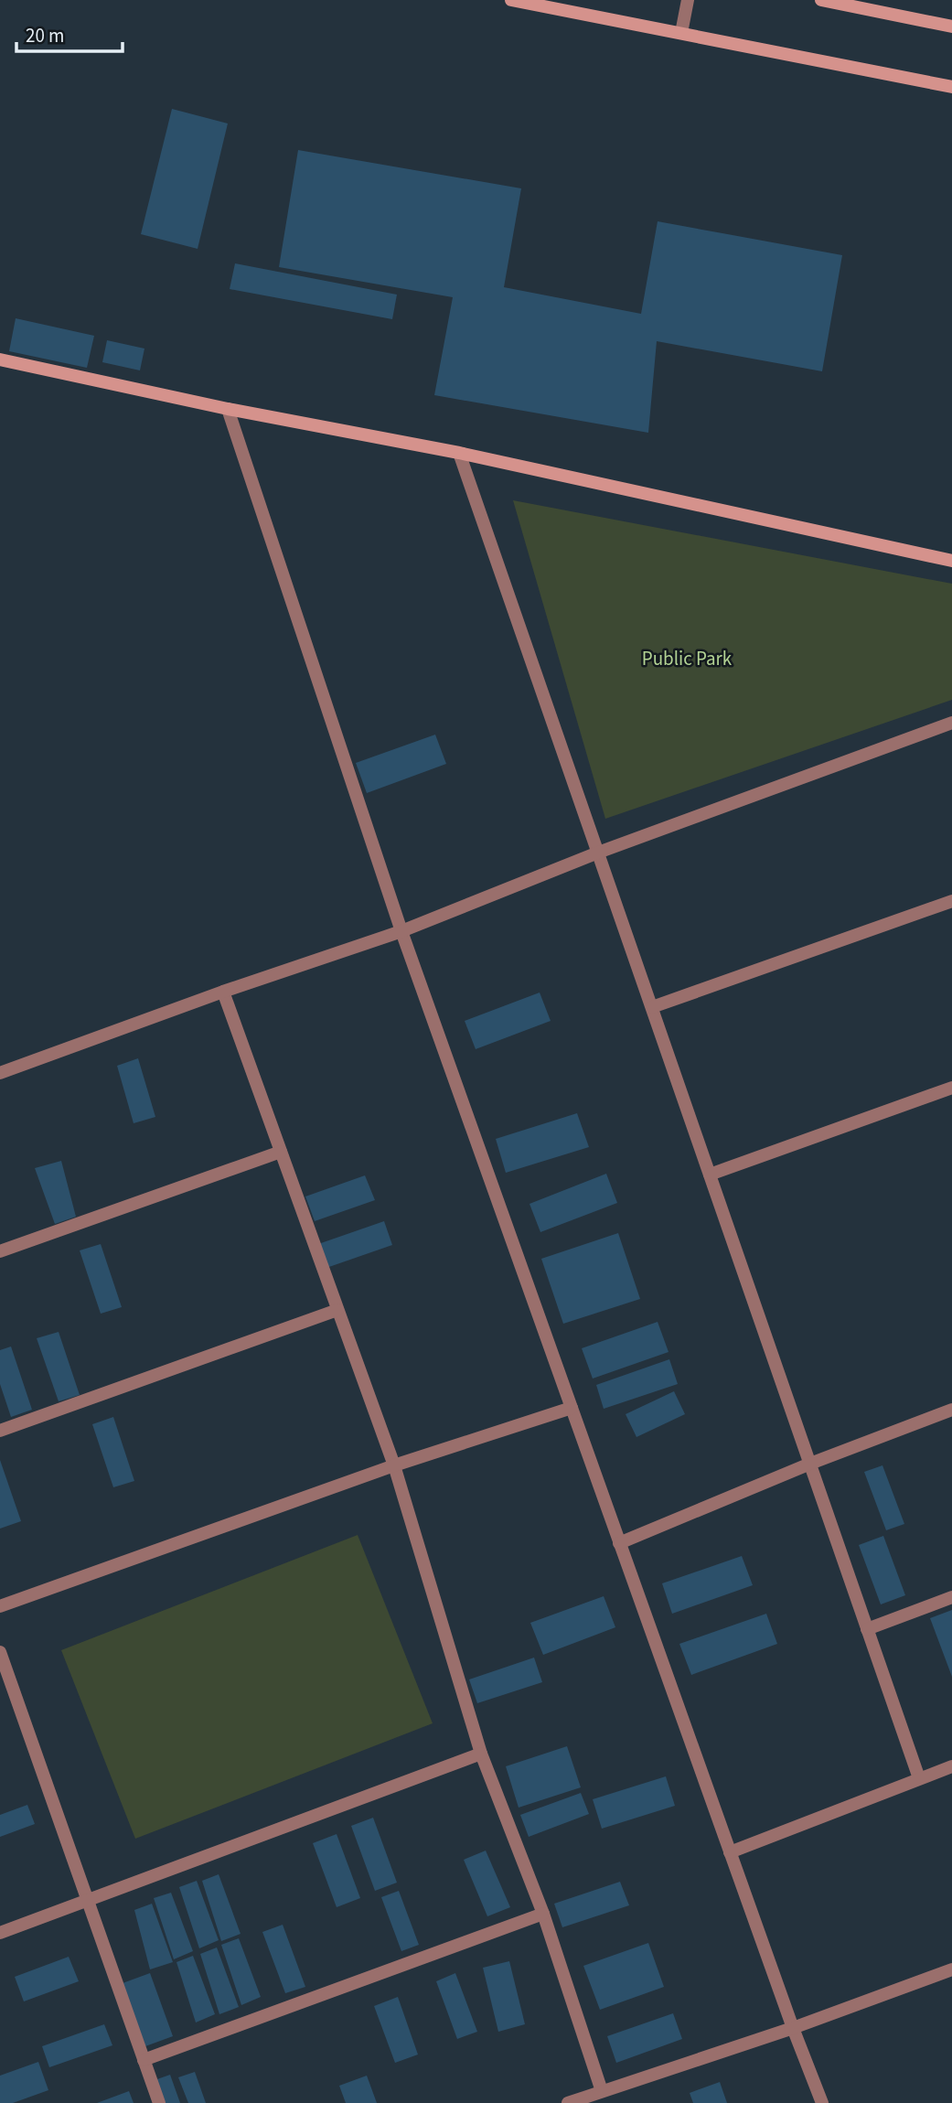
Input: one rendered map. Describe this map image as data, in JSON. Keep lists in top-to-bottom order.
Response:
{
  "parks": ["Public Park"],
  "scale_bar": "20 m"
}
